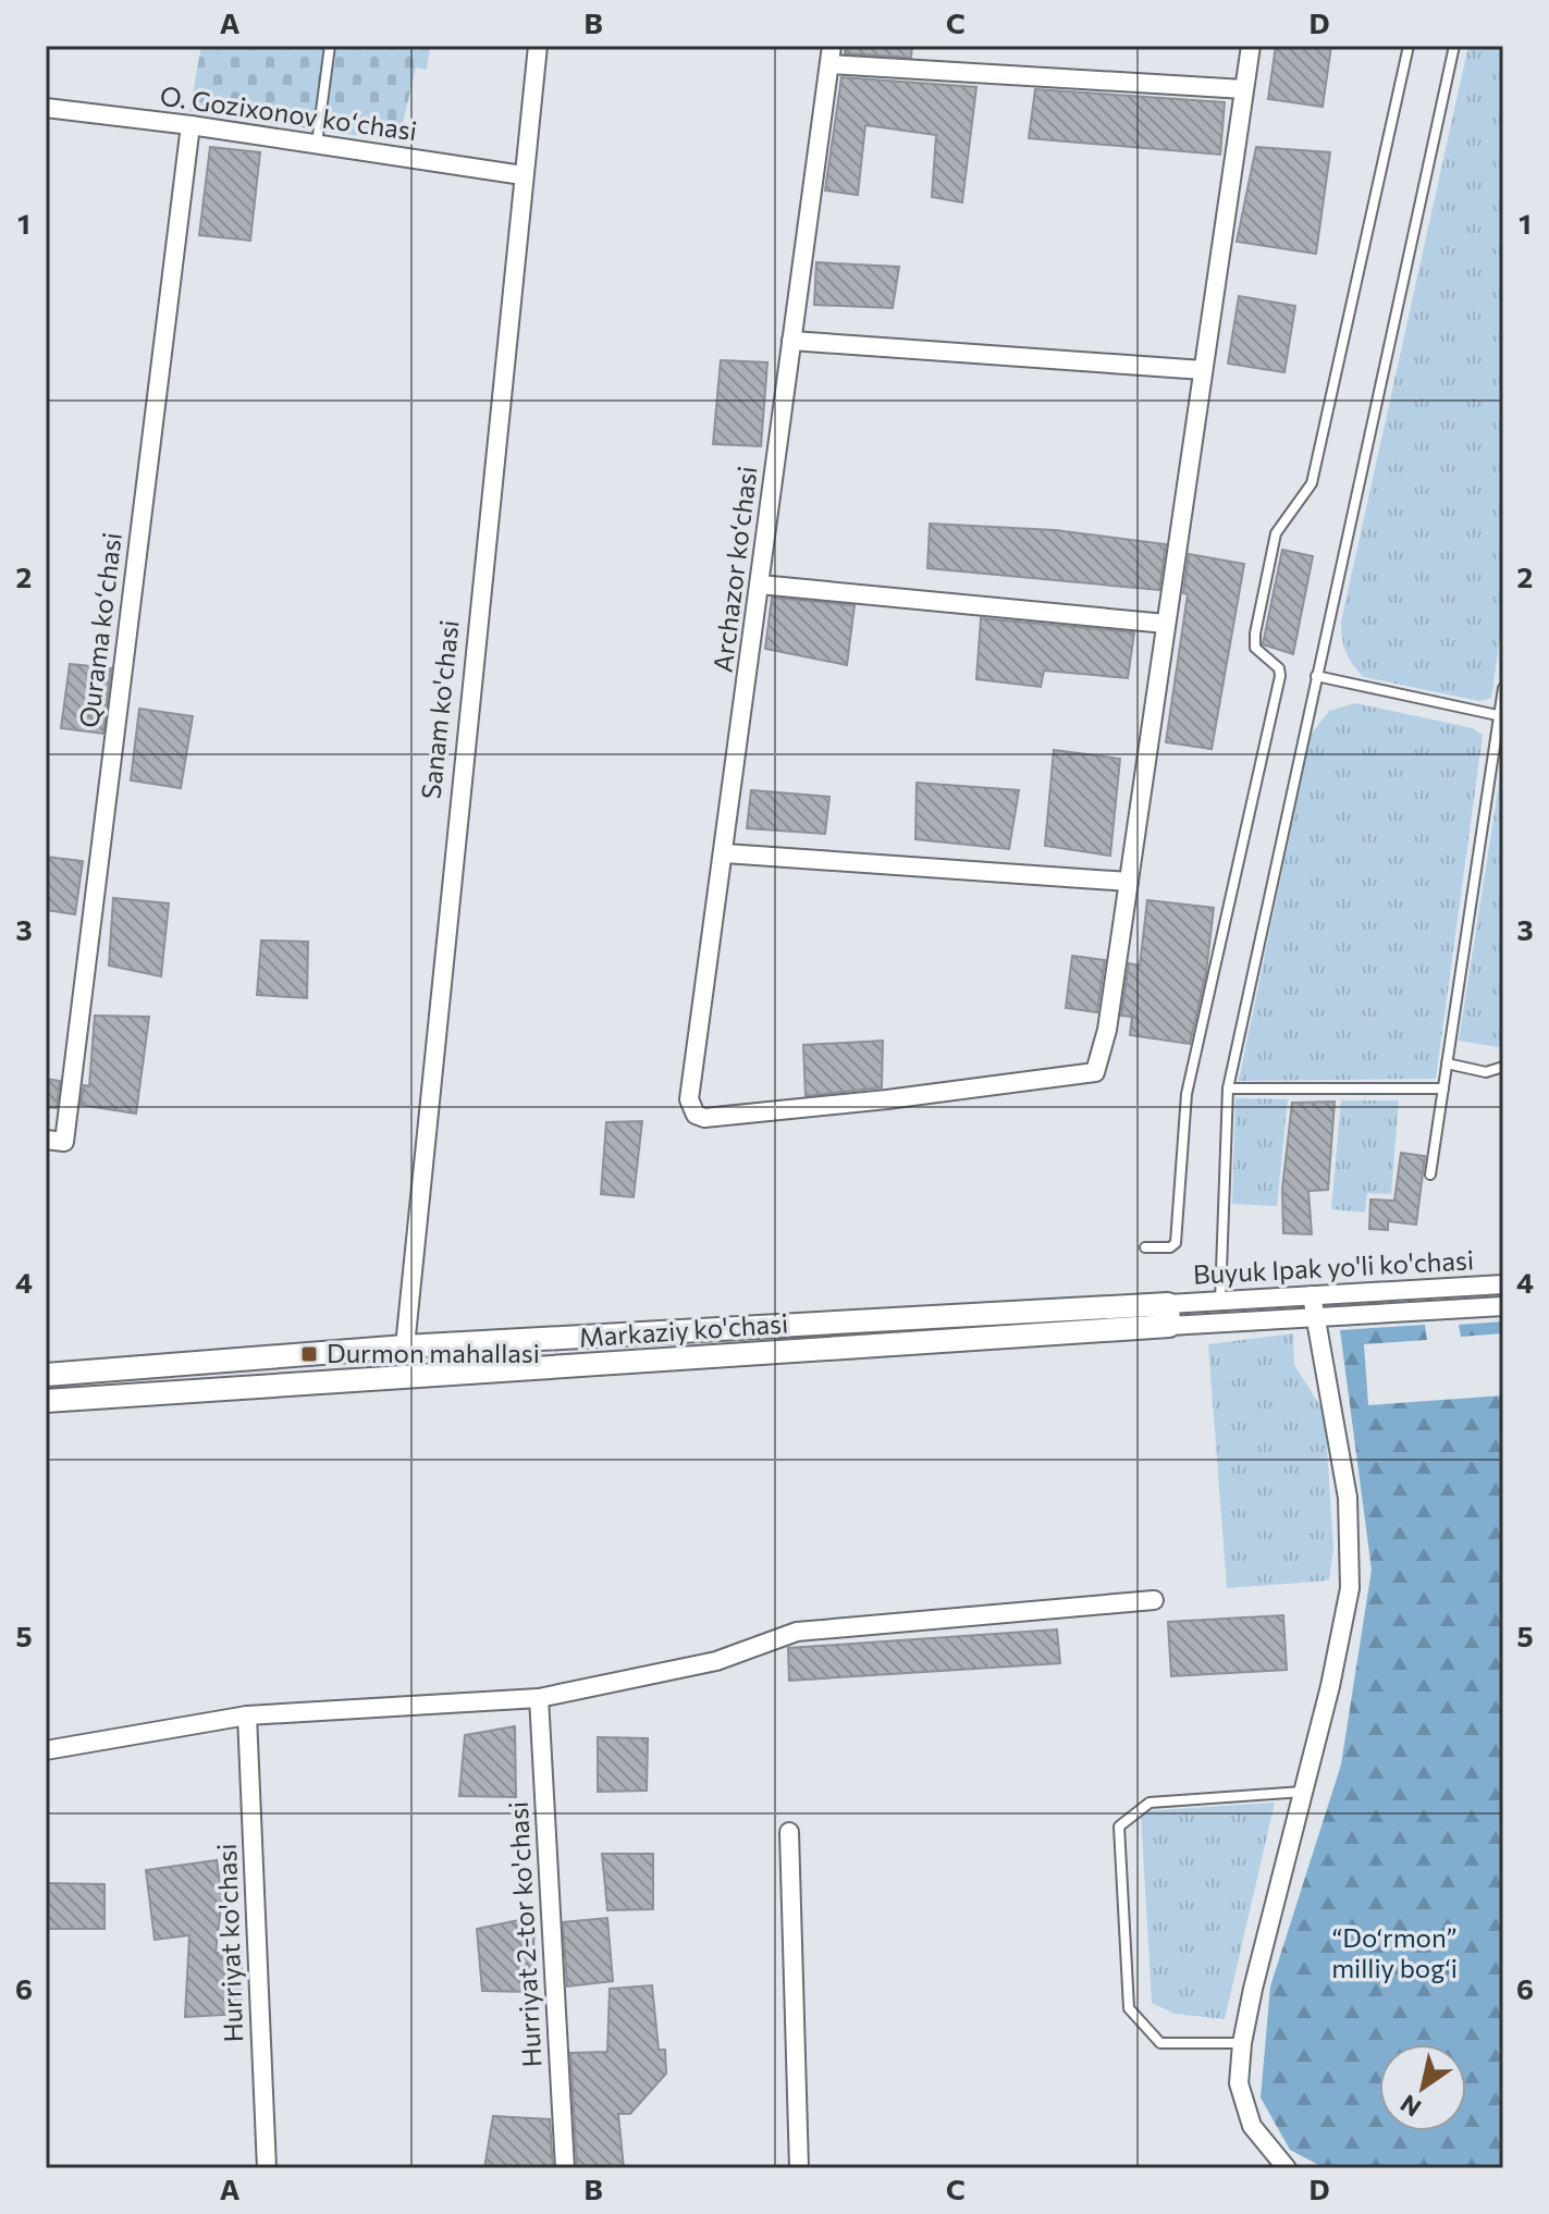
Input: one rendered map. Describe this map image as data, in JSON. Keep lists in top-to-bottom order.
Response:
{
  "streets": {
    "street": [
      "O. Gozixonov koʻchasi",
      "Archazor ko‘chasi",
      "Qurama koʻchasi",
      "Sanam ko'chasi",
      "Buyuk Ipak yo'li ko'chasi",
      "Markaziy ko'chasi",
      "Hurriyat 2-tor ko'chasi",
      "Hurriyat ko'chasi"
    ]
  },
  "crossings": [
    ["O. Gozixonov koʻchasi", "Qurama koʻchasi"],
    ["O. Gozixonov koʻchasi", "Sanam ko'chasi"],
    ["Sanam ko'chasi", "Markaziy ko'chasi"],
    ["Buyuk Ipak yo'li ko'chasi", "Markaziy ko'chasi"]
  ],
  "parks": ["“Do‘rmon” milliy bog‘i"],
  "places": {
    "transit": ["Durmon mahallasi"]
  },
  "north": "bottom left",
  "grid": {
    "columns": [
      "A",
      "B",
      "C",
      "D"
    ],
    "rows": [
      "1",
      "2",
      "3",
      "4",
      "5",
      "6"
    ]
  }
}
